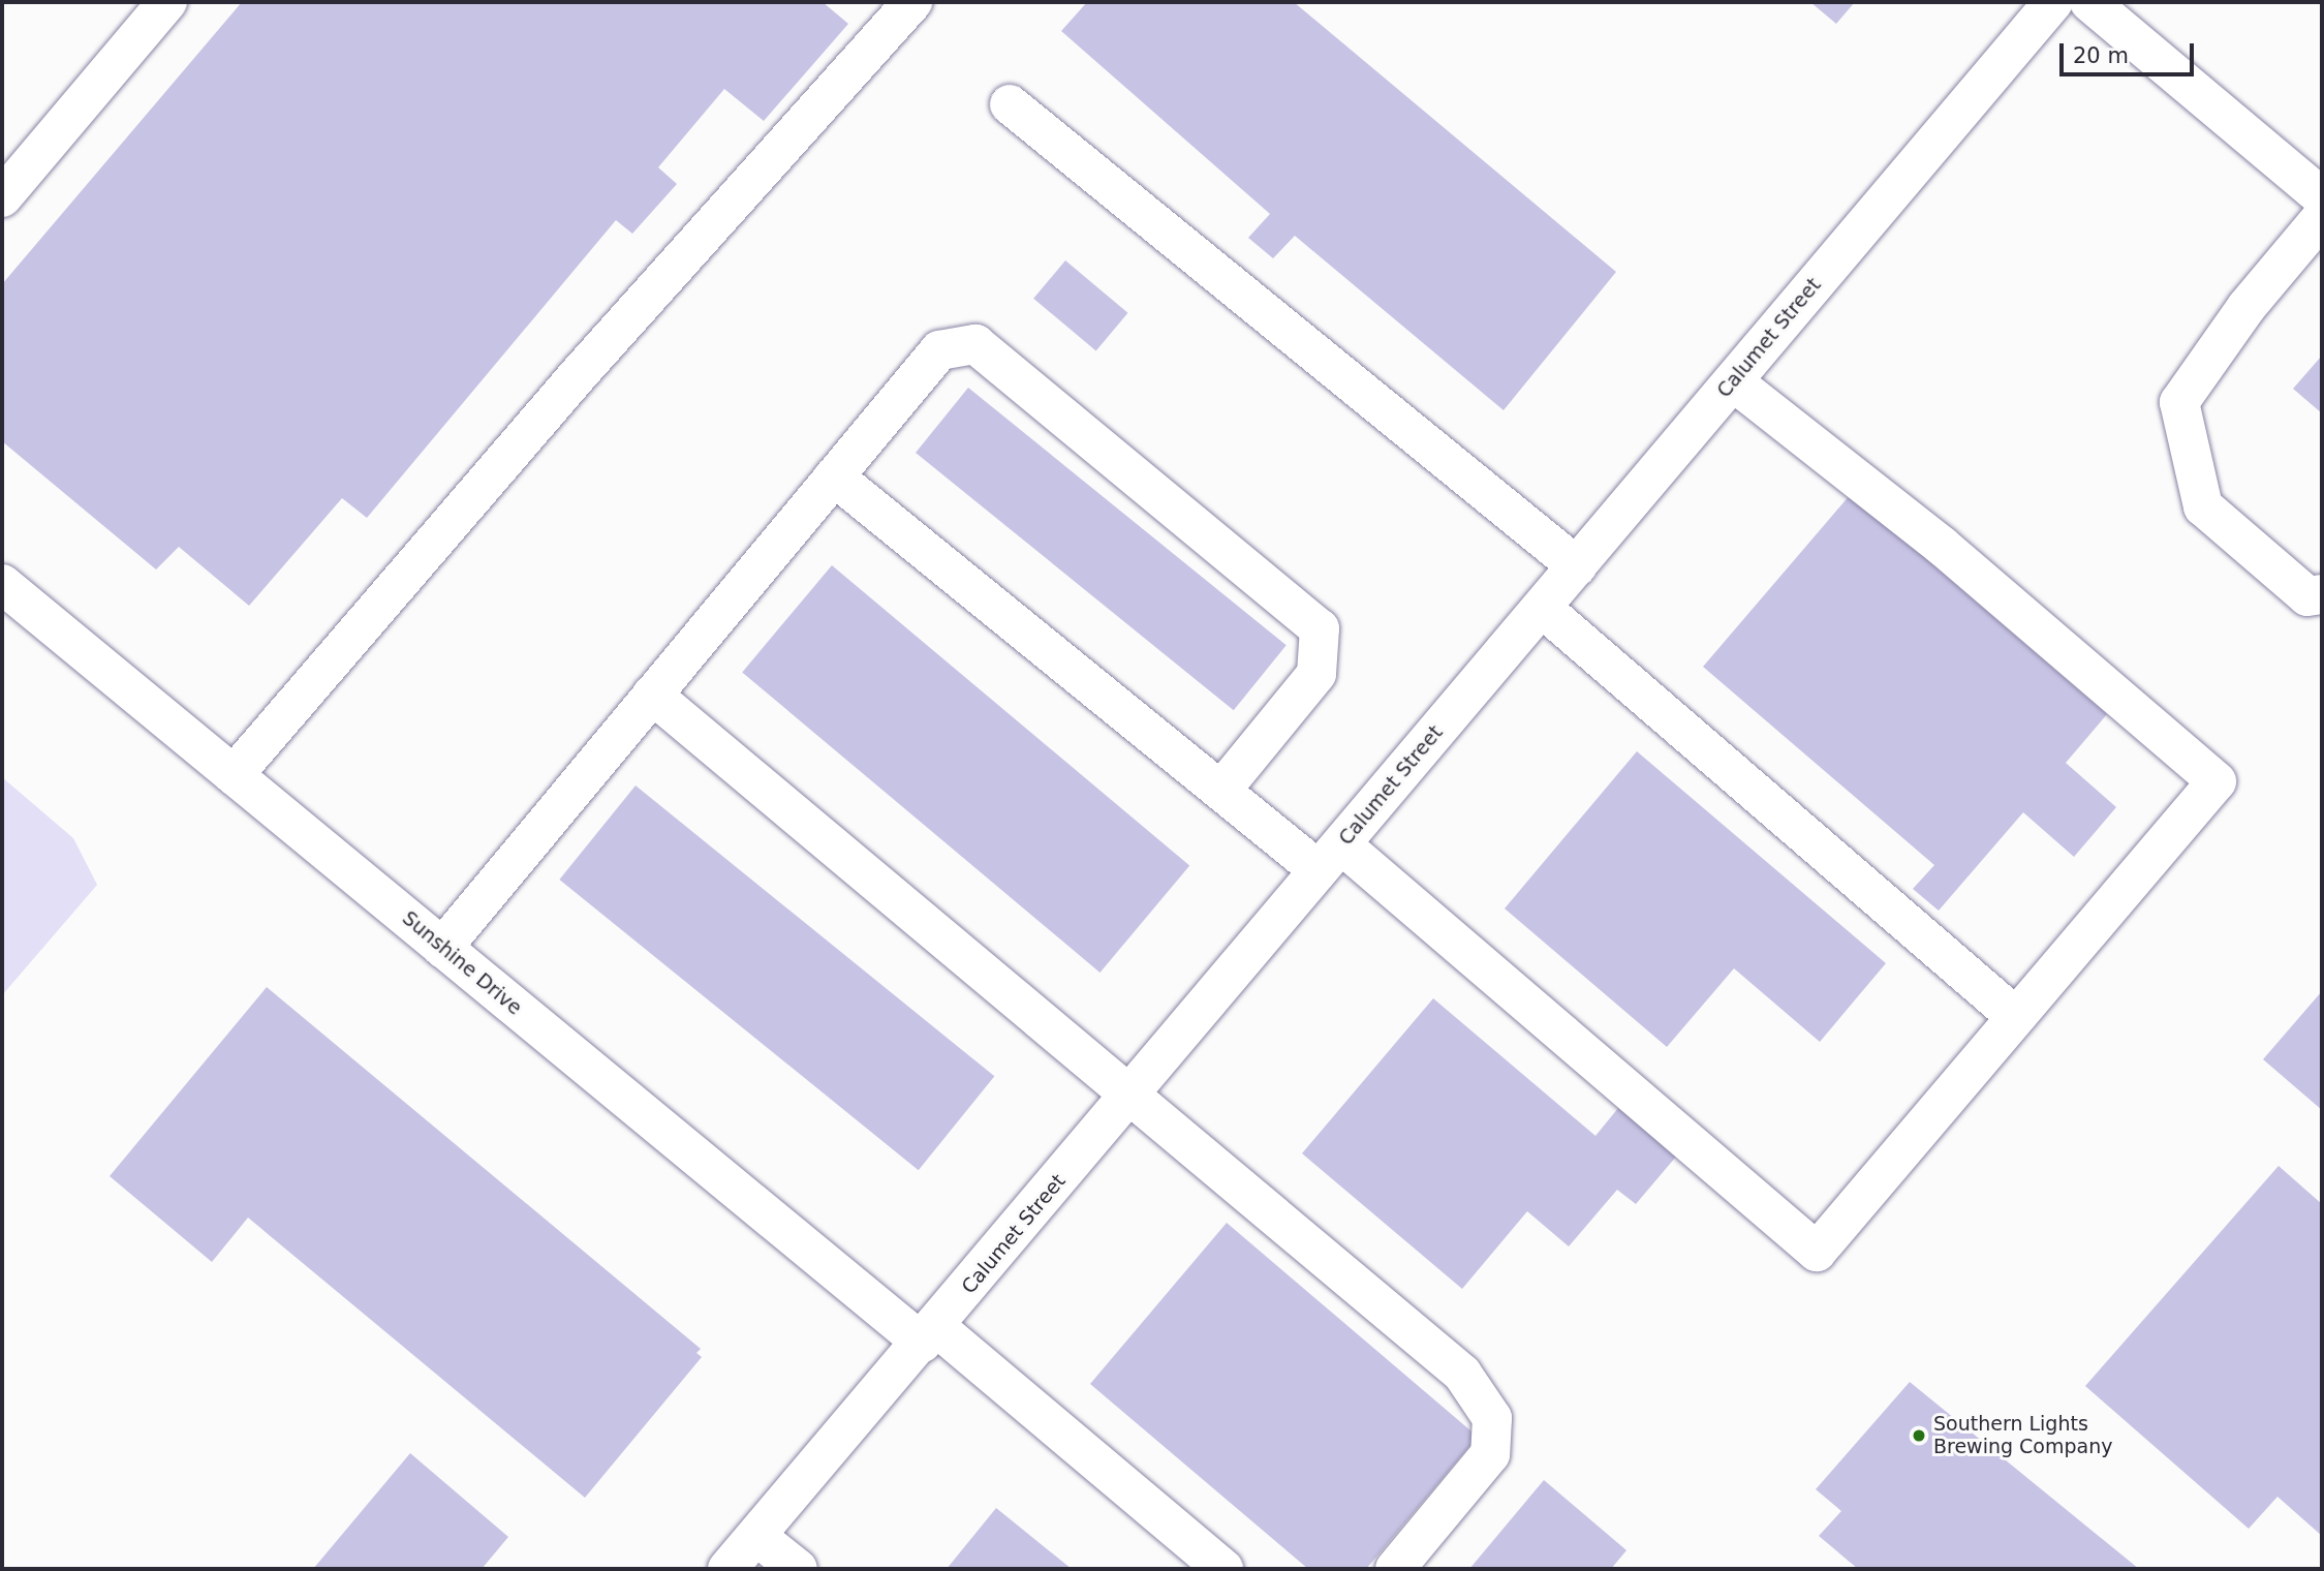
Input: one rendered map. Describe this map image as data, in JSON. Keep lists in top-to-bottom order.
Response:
{
  "streets": {
    "street": ["Calumet Street", "Sunshine Drive"]
  },
  "crossings": [
    ["Calumet Street", "Sunshine Drive"]
  ],
  "places": ["Southern Lights Brewing Company"],
  "scale_bar": "20 m"
}
